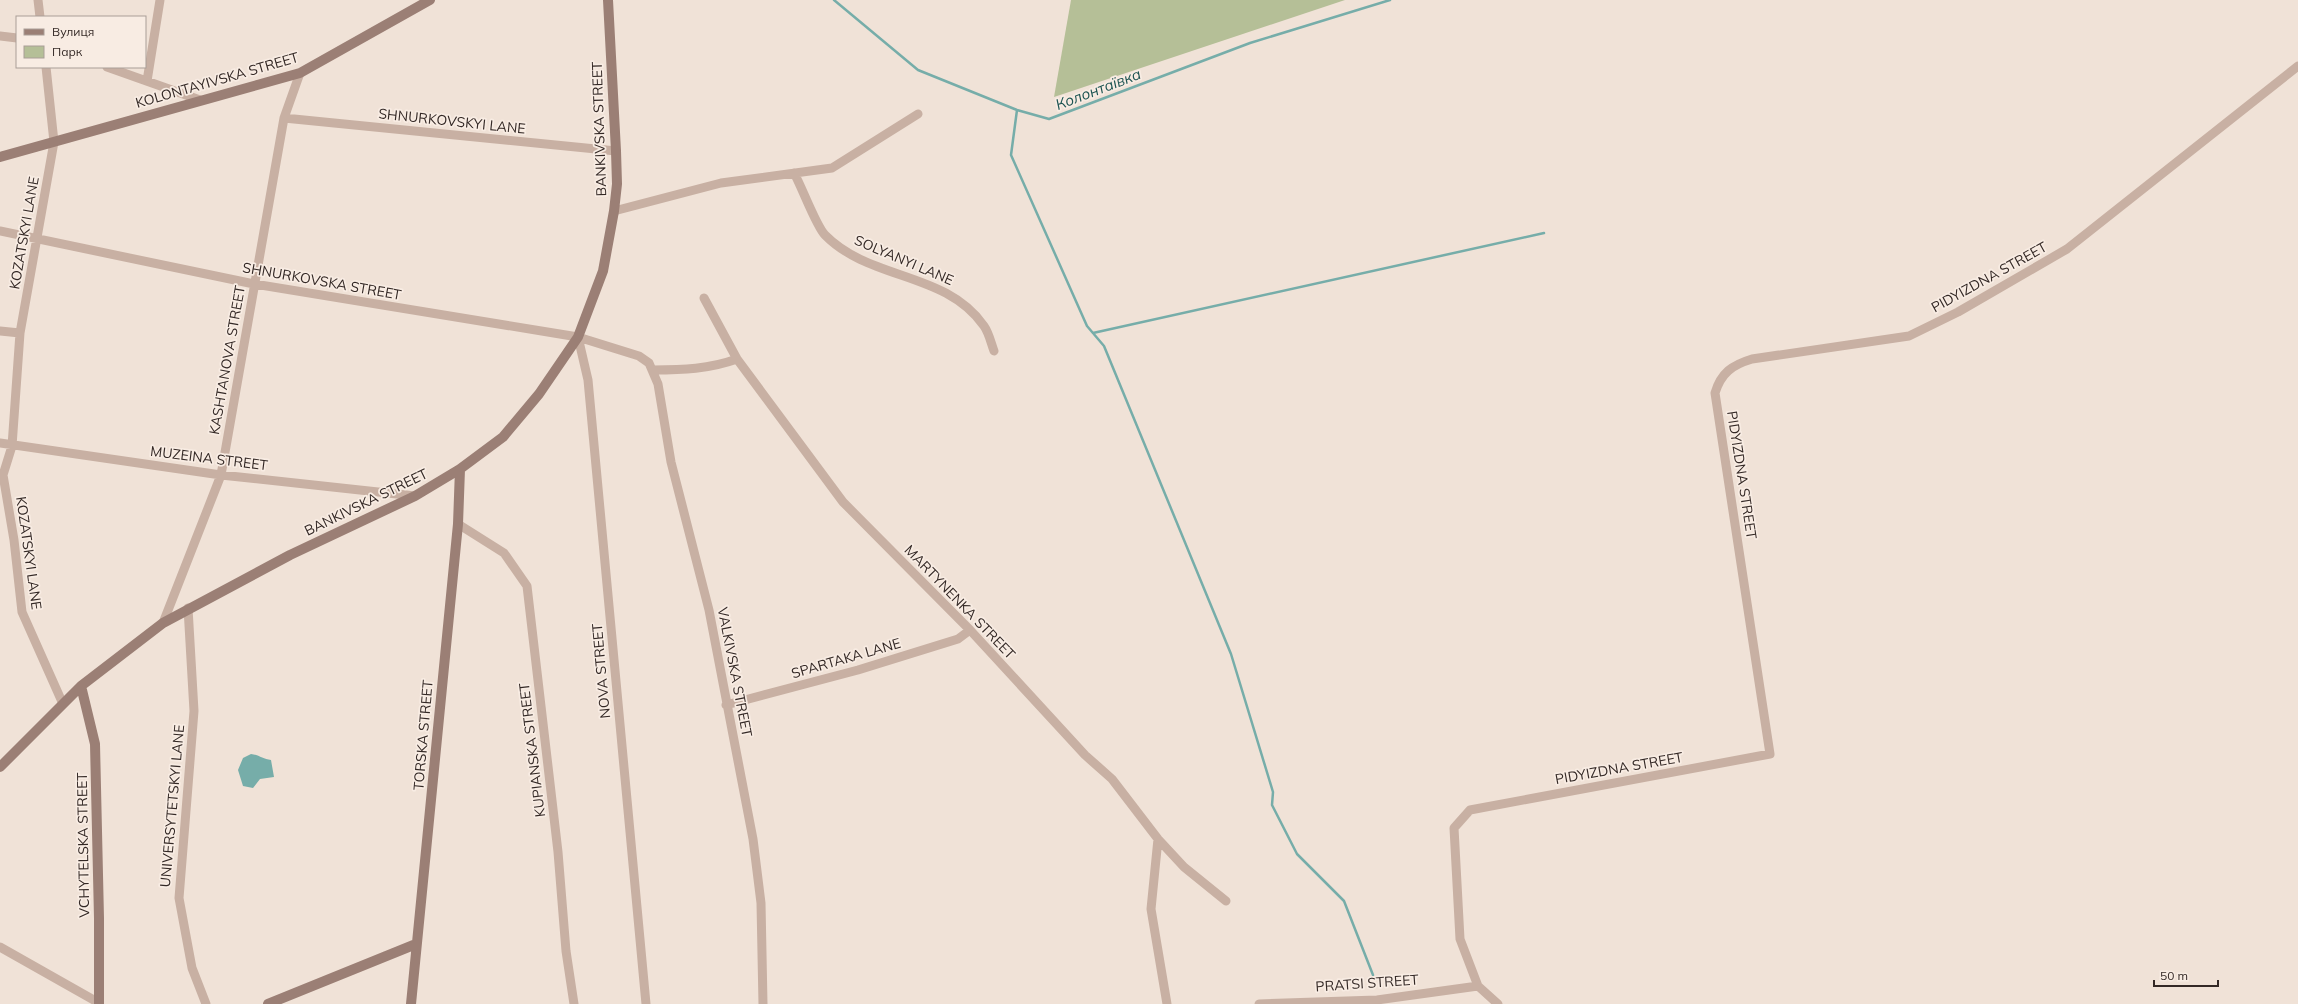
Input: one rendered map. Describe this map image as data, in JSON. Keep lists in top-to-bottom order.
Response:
{
  "streets": {
    "street": [
      "KOLONTAYIVSKA STREET",
      "SHNURKOVSKYI LANE",
      "BANKIVSKA STREET",
      "KOZATSKYI LANE",
      "SOLYANYI LANE",
      "PIDYIZDNA STREET",
      "SHNURKOVSKA STREET",
      "KASHTANOVA STREET",
      "MUZEINA STREET",
      "MARTYNENKA STREET",
      "SPARTAKA LANE",
      "NOVA STREET",
      "VALKIVSKA STREET",
      "TORSKA STREET",
      "KUPIANSKA STREET",
      "UNIVERSYTETSKYI LANE",
      "VCHYTELSKA STREET",
      "PRATSI STREET"
    ]
  },
  "crossings": [
    ["KOLONTAYIVSKA STREET", "KOZATSKYI LANE"],
    ["KOLONTAYIVSKA STREET", "KASHTANOVA STREET"],
    ["SHNURKOVSKYI LANE", "BANKIVSKA STREET"],
    ["SHNURKOVSKYI LANE", "KASHTANOVA STREET"],
    ["BANKIVSKA STREET", "KOZATSKYI LANE"],
    ["BANKIVSKA STREET", "SHNURKOVSKA STREET"],
    ["BANKIVSKA STREET", "KASHTANOVA STREET"],
    ["BANKIVSKA STREET", "MUZEINA STREET"],
    ["BANKIVSKA STREET", "NOVA STREET"],
    ["BANKIVSKA STREET", "TORSKA STREET"],
    ["BANKIVSKA STREET", "UNIVERSYTETSKYI LANE"],
    ["BANKIVSKA STREET", "VCHYTELSKA STREET"],
    ["KOZATSKYI LANE", "SHNURKOVSKA STREET"],
    ["KOZATSKYI LANE", "MUZEINA STREET"],
    ["PIDYIZDNA STREET", "PRATSI STREET"],
    ["SHNURKOVSKA STREET", "KASHTANOVA STREET"],
    ["SHNURKOVSKA STREET", "NOVA STREET"],
    ["SHNURKOVSKA STREET", "VALKIVSKA STREET"],
    ["KASHTANOVA STREET", "MUZEINA STREET"],
    ["MARTYNENKA STREET", "SPARTAKA LANE"],
    ["SPARTAKA LANE", "VALKIVSKA STREET"],
    ["TORSKA STREET", "KUPIANSKA STREET"]
  ],
  "water": ["Колонтаївка"],
  "legend": ["Вулиця", "Парк"],
  "scale_bar": "50 m"
}
